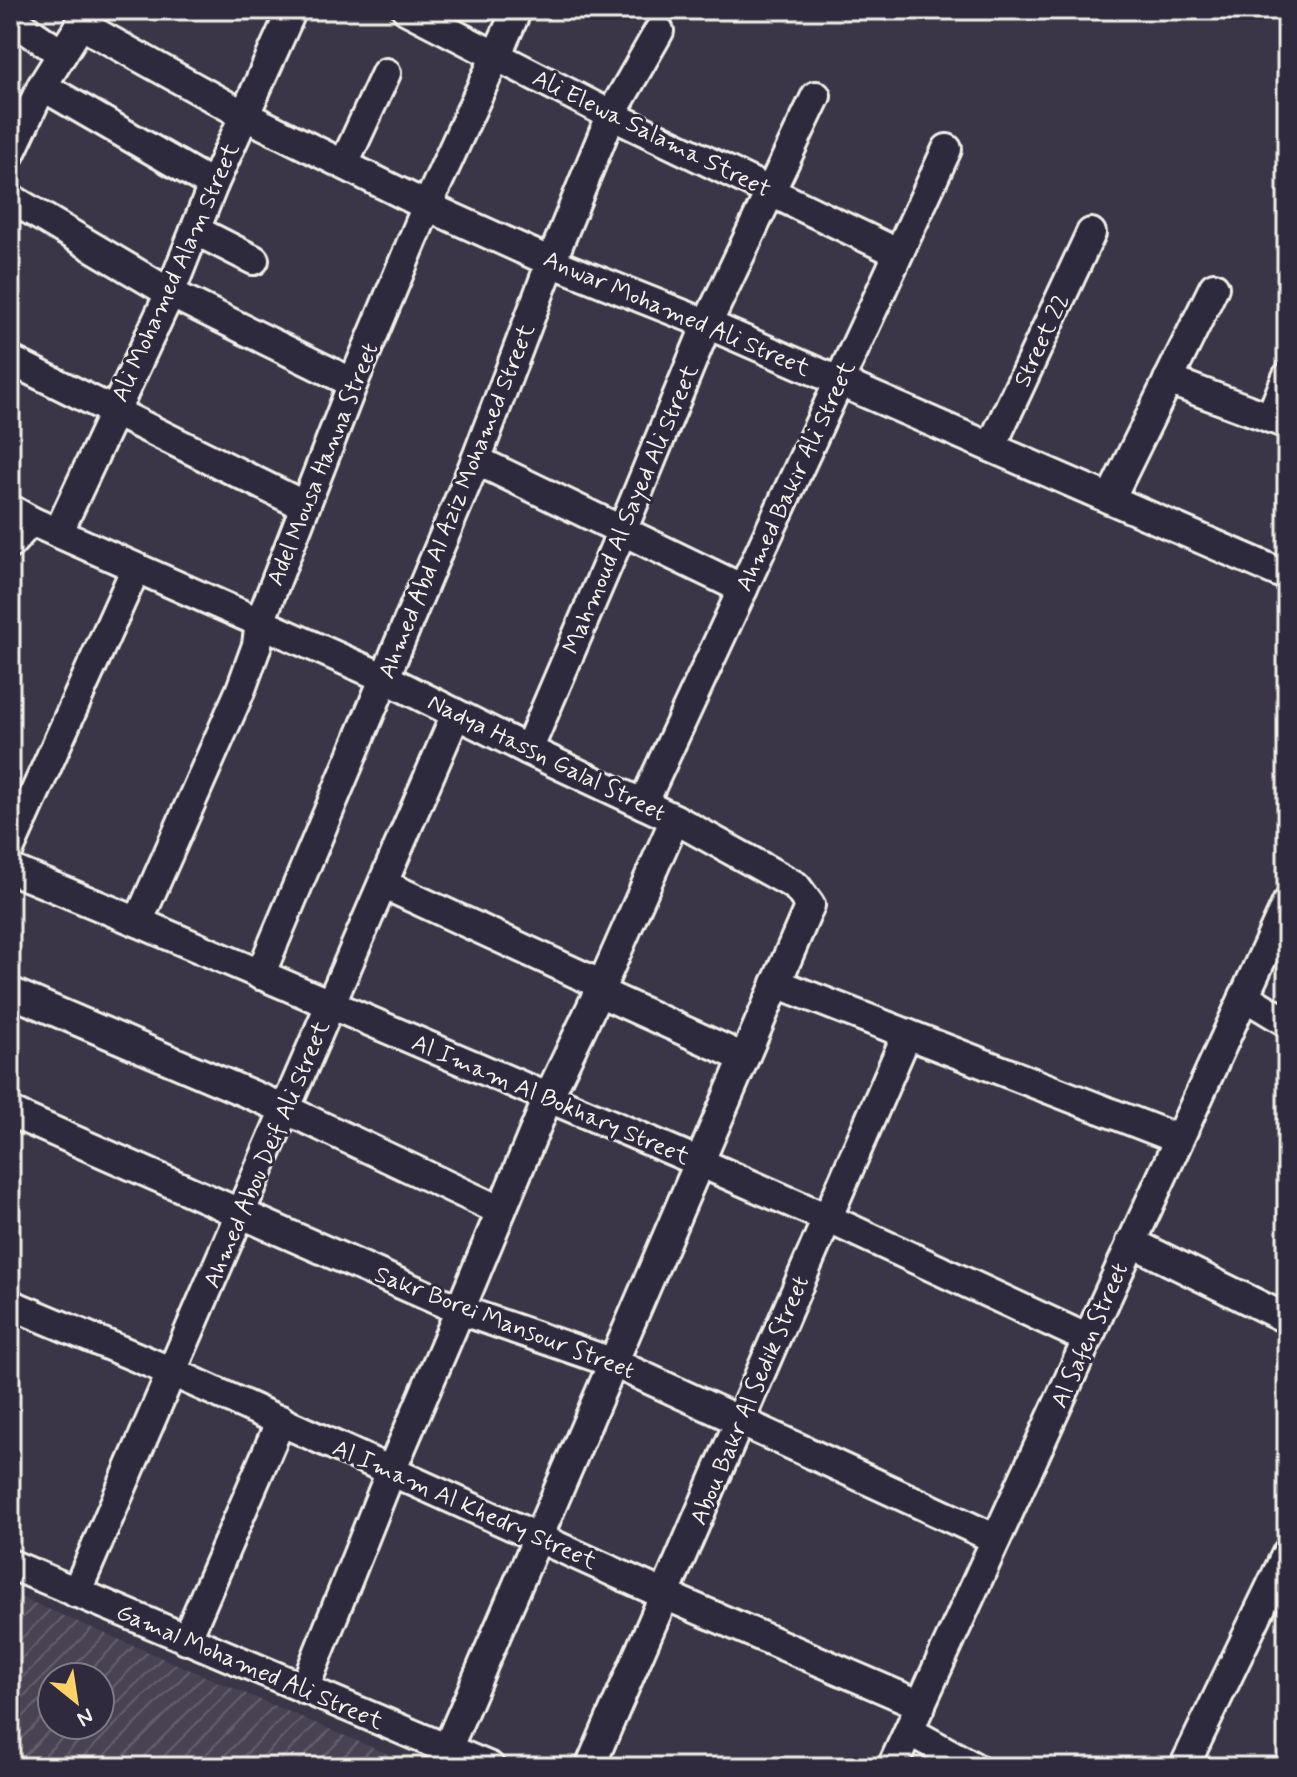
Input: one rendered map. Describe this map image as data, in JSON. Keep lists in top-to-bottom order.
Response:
{
  "streets": {
    "street": [
      "Ali Elewa Salama Street",
      "Ali Mohamed Alam Street",
      "Anwar Mohamed Ali Street",
      "Street 22",
      "Adel Mousa Hanna Street",
      "Ahmed Bakir Ali Street",
      "Ahmed Abd Al Aziz Mohamed Street",
      "Mahmoud Al Sayed Ali Street",
      "Nadya Hassn Galal Street",
      "Al Imam Al Bokhary Street",
      "Ahmed Abou Deif Ali Street",
      "Sakr Borei Mansour Street",
      "Al Safen Street",
      "Abou Bakr Al Sedik Street",
      "Al Imam Al Khedry Street",
      "Gamal Mohamed Ali Street"
    ]
  },
  "crossings": [
    ["Ali Elewa Salama Street", "Adel Mousa Hanna Street"],
    ["Ali Elewa Salama Street", "Ahmed Bakir Ali Street"],
    ["Ali Elewa Salama Street", "Ahmed Abd Al Aziz Mohamed Street"],
    ["Ali Elewa Salama Street", "Mahmoud Al Sayed Ali Street"],
    ["Ali Mohamed Alam Street", "Anwar Mohamed Ali Street"],
    ["Ali Mohamed Alam Street", "Nadya Hassn Galal Street"],
    ["Anwar Mohamed Ali Street", "Street 22"],
    ["Anwar Mohamed Ali Street", "Adel Mousa Hanna Street"],
    ["Anwar Mohamed Ali Street", "Ahmed Bakir Ali Street"],
    ["Anwar Mohamed Ali Street", "Ahmed Abd Al Aziz Mohamed Street"],
    ["Anwar Mohamed Ali Street", "Mahmoud Al Sayed Ali Street"],
    ["Adel Mousa Hanna Street", "Nadya Hassn Galal Street"],
    ["Adel Mousa Hanna Street", "Al Imam Al Bokhary Street"],
    ["Ahmed Bakir Ali Street", "Nadya Hassn Galal Street"],
    ["Ahmed Abd Al Aziz Mohamed Street", "Nadya Hassn Galal Street"],
    ["Ahmed Abd Al Aziz Mohamed Street", "Al Imam Al Bokhary Street"],
    ["Mahmoud Al Sayed Ali Street", "Nadya Hassn Galal Street"],
    ["Nadya Hassn Galal Street", "Ahmed Abou Deif Ali Street"],
    ["Al Imam Al Bokhary Street", "Ahmed Abou Deif Ali Street"],
    ["Al Imam Al Bokhary Street", "Al Safen Street"],
    ["Al Imam Al Bokhary Street", "Abou Bakr Al Sedik Street"],
    ["Ahmed Abou Deif Ali Street", "Sakr Borei Mansour Street"],
    ["Ahmed Abou Deif Ali Street", "Al Imam Al Khedry Street"],
    ["Ahmed Abou Deif Ali Street", "Gamal Mohamed Ali Street"],
    ["Sakr Borei Mansour Street", "Al Safen Street"],
    ["Sakr Borei Mansour Street", "Abou Bakr Al Sedik Street"],
    ["Al Safen Street", "Al Imam Al Khedry Street"],
    ["Abou Bakr Al Sedik Street", "Al Imam Al Khedry Street"]
  ],
  "north": "bottom right"
}
